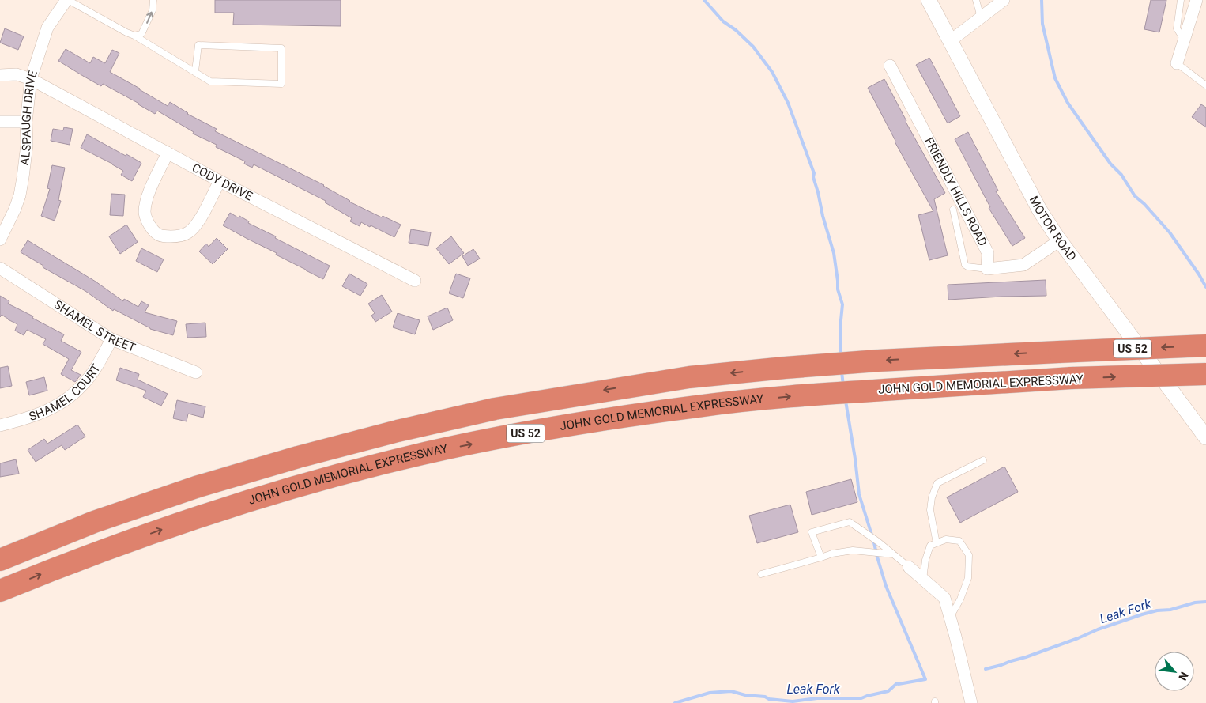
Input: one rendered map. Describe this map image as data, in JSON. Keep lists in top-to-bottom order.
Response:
{
  "streets": {
    "highway": ["US 52", "JOHN GOLD MEMORIAL EXPRESSWAY"],
    "street": [
      "ALSPAUGH DRIVE",
      "CODY DRIVE",
      "FRIENDLY HILLS ROAD",
      "MOTOR ROAD",
      "SHAMEL STREET",
      "SHAMEL COURT"
    ]
  },
  "crossings": [
    ["ALSPAUGH DRIVE", "CODY DRIVE"],
    ["SHAMEL STREET", "SHAMEL COURT"]
  ],
  "water": ["Leak Fork"],
  "north": "bottom right"
}
